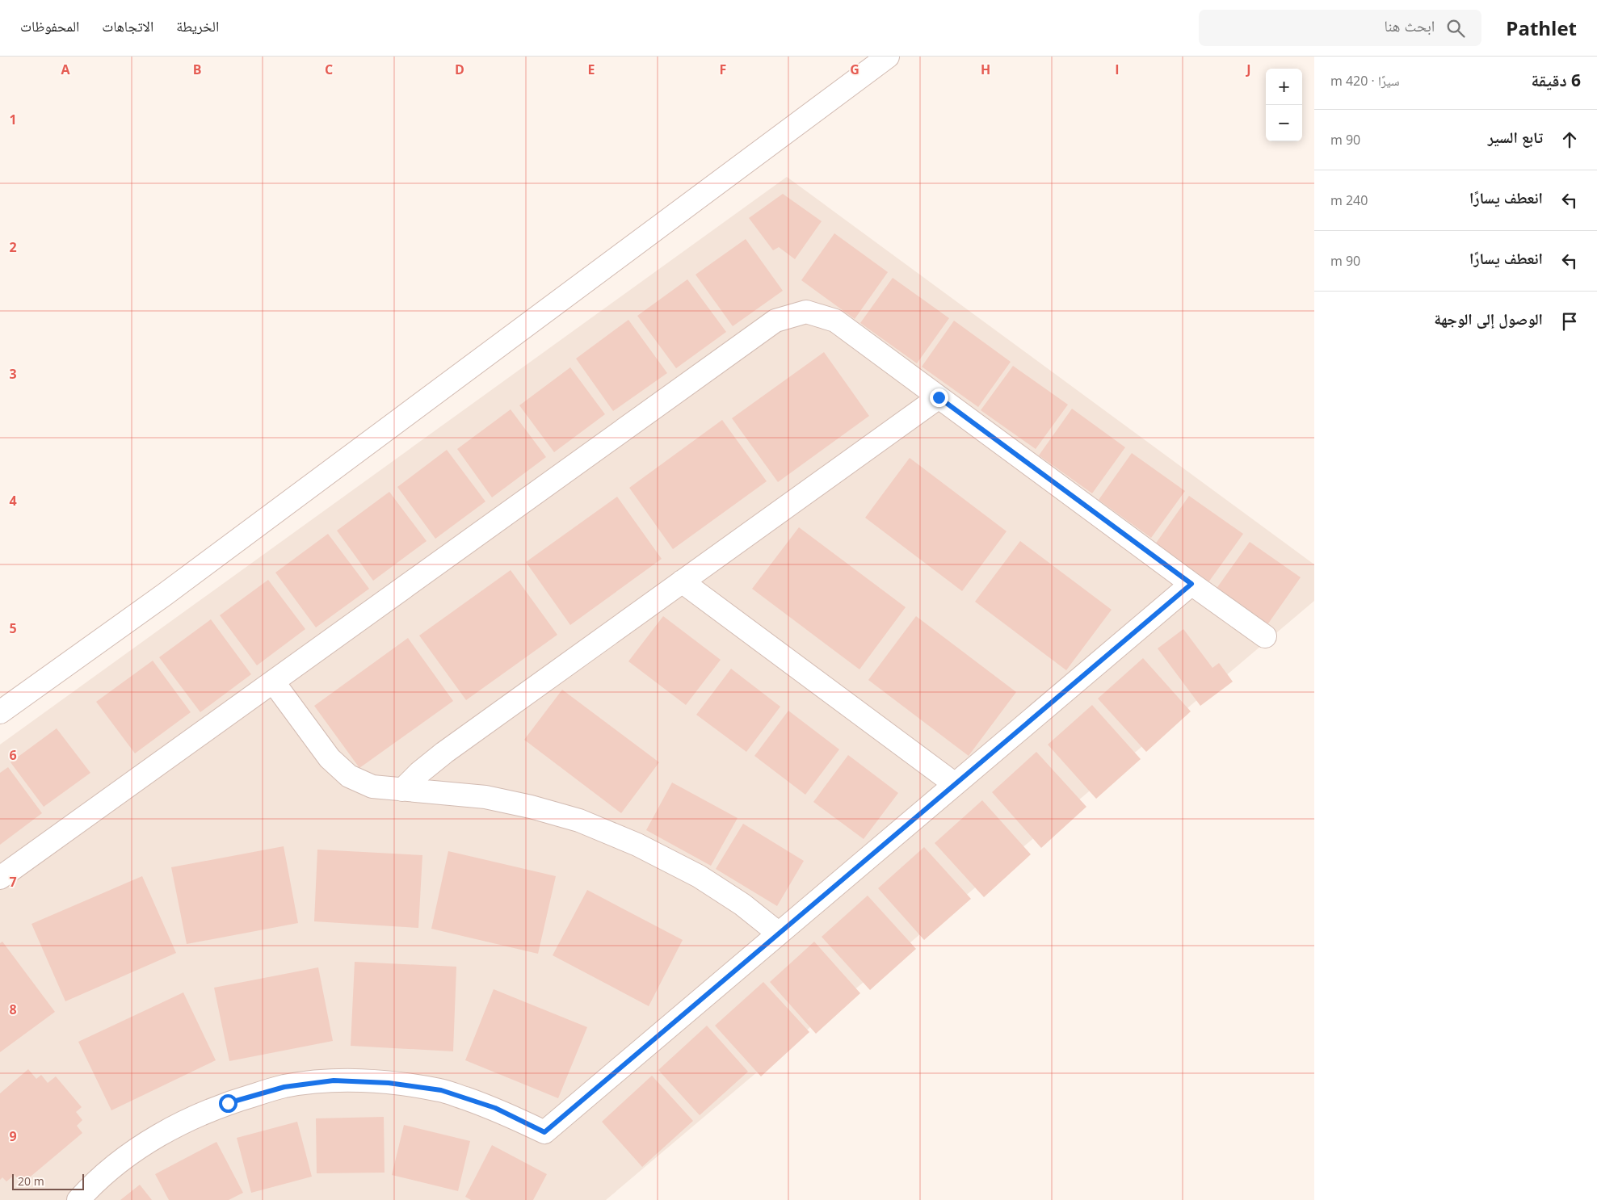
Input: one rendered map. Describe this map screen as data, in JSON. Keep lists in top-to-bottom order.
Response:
{
  "scale_bar": "20 m",
  "page": {
    "header": "Pathlet",
    "search": "ابحث هنا",
    "nav": ["الخريطة", "الاتجاهات", "المحفوظات"],
    "heading": ["6 دقيقة", "سيرًا · 420 m"],
    "map_buttons": ["+", "−"],
    "list": [
      ["تابع السير", "90 m"],
      ["انعطف يسارًا", "240 m"],
      ["انعطف يسارًا", "90 m"],
      "الوصول إلى الوجهة"
    ],
    "scale": "20 m"
  },
  "grid": {
    "columns": [
      "A",
      "B",
      "C",
      "D",
      "E",
      "F",
      "G",
      "H",
      "I",
      "J"
    ],
    "rows": [
      "1",
      "2",
      "3",
      "4",
      "5",
      "6",
      "7",
      "8",
      "9"
    ]
  }
}
